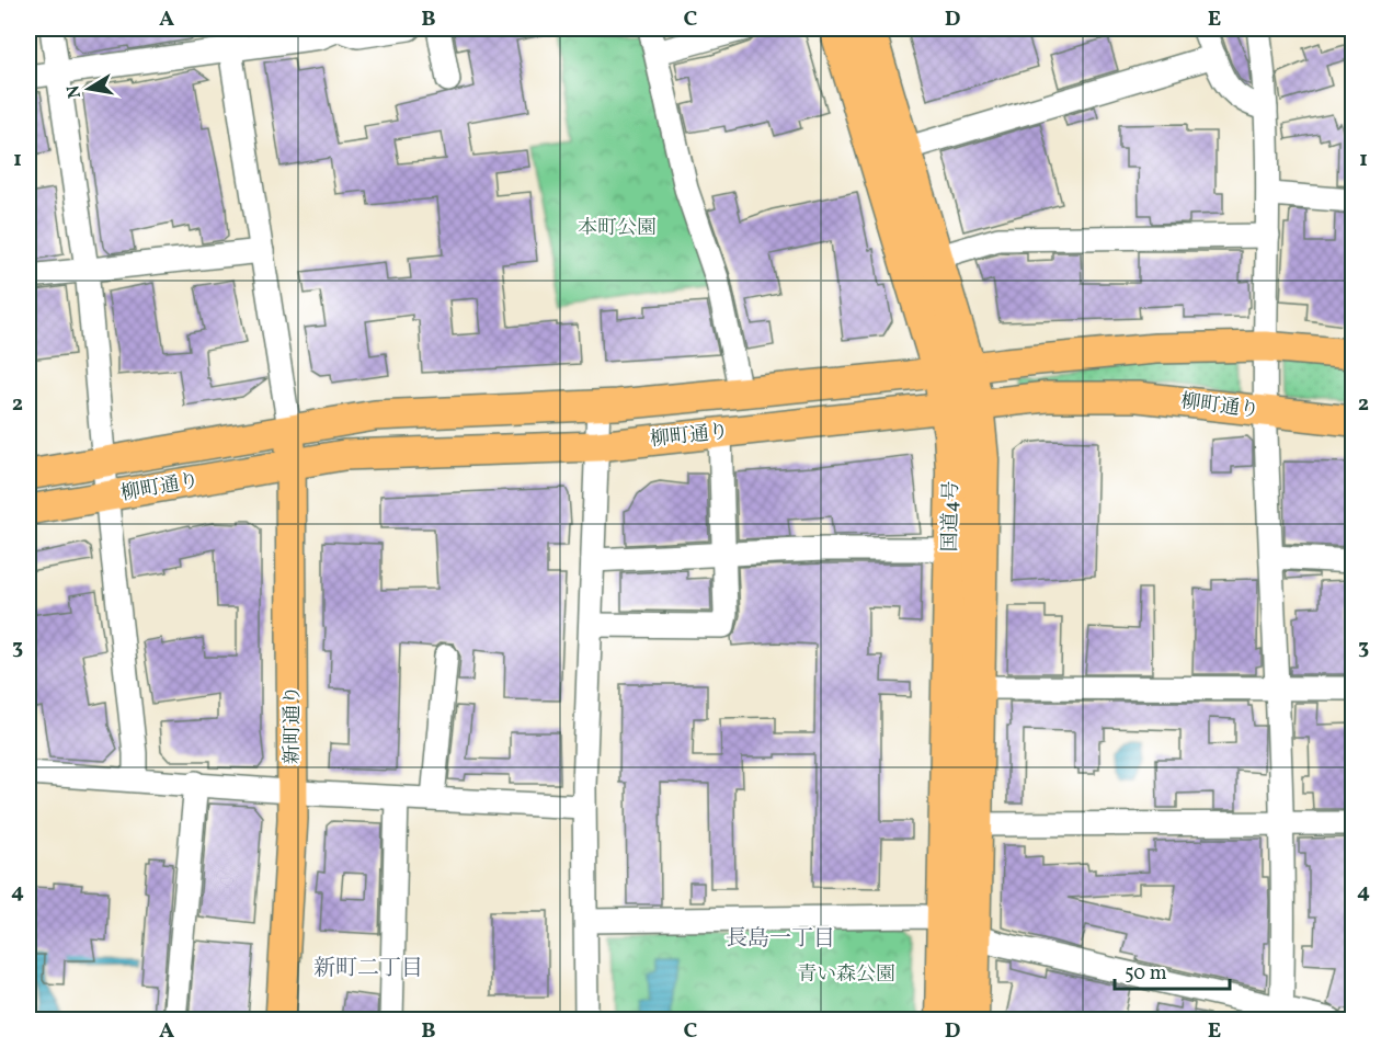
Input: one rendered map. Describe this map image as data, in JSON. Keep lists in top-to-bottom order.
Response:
{
  "streets": {
    "highway": ["国道4号"],
    "main road": ["柳町通り", "新町通り"]
  },
  "crossings": [
    ["柳町通り", "国道4号"],
    ["柳町通り", "新町通り"]
  ],
  "districts": ["長島一丁目", "新町二丁目"],
  "parks": ["本町公園", "青い森公園"],
  "scale_bar": "50 m",
  "north": "left",
  "grid": {
    "columns": [
      "A",
      "B",
      "C",
      "D",
      "E"
    ],
    "rows": [
      "1",
      "2",
      "3",
      "4"
    ]
  }
}
